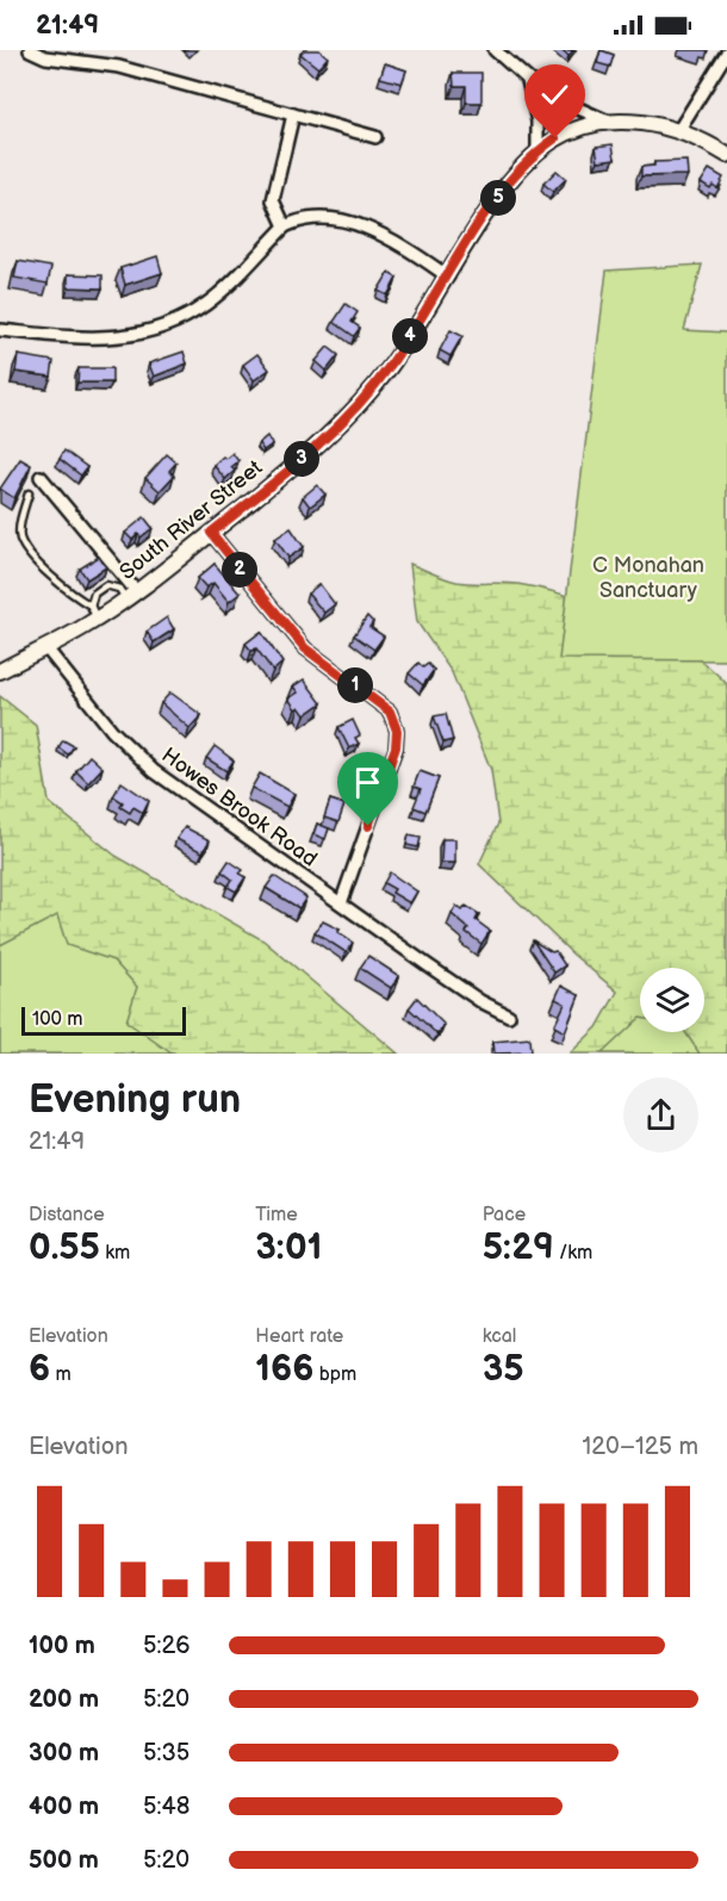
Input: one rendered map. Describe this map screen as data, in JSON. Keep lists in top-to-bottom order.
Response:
{
  "streets": {
    "street": ["South River Street", "Howes Brook Road"]
  },
  "crossings": [
    ["South River Street", "Howes Brook Road"]
  ],
  "parks": ["C Monahan Sanctuary"],
  "scale_bar": "100 m",
  "page": {
    "status": "21:49",
    "pins": [
      "5",
      "4",
      "3",
      "2",
      "1"
    ],
    "scale": "100 m",
    "heading": ["Evening run", "21:49"],
    "stats": [
      ["Distance", "0.55 km"],
      ["Time", "3:01"],
      ["Pace", "5:29 /km"],
      ["Elevation", "6 m"],
      ["Heart rate", "166 bpm"],
      ["kcal", "35"]
    ],
    "chart": ["Elevation", "120–125 m"],
    "list": [
      {
        "name": "100 m",
        "note": "5:26"
      },
      {
        "name": "200 m",
        "note": "5:20"
      },
      {
        "name": "300 m",
        "note": "5:35"
      },
      {
        "name": "400 m",
        "note": "5:48"
      },
      {
        "name": "500 m",
        "note": "5:20"
      }
    ]
  }
}
